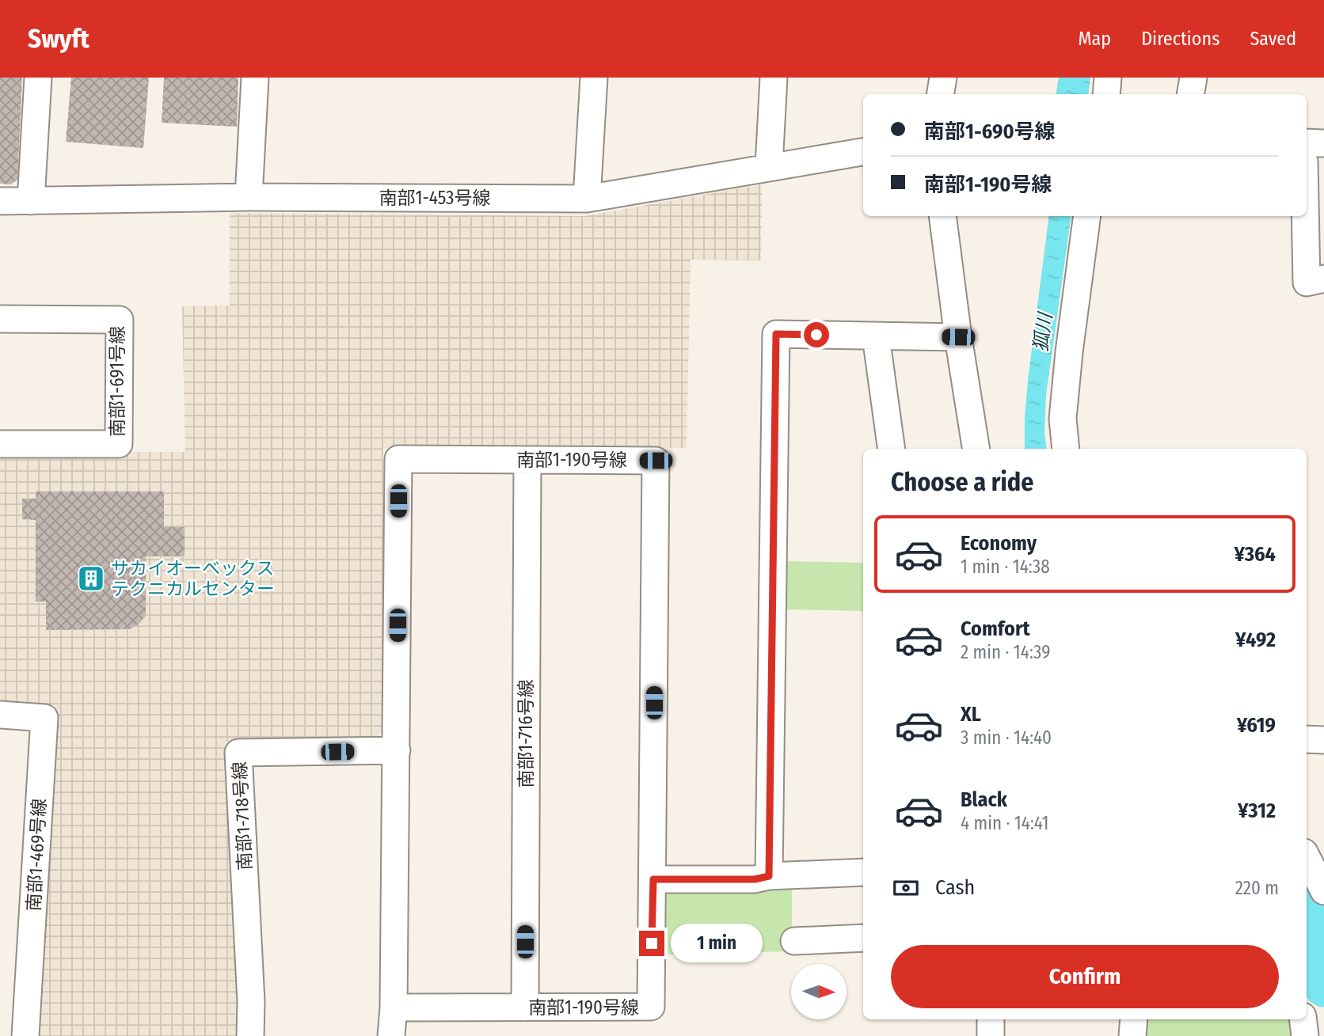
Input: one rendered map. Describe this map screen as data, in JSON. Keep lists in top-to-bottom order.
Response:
{
  "streets": {
    "street": [
      "南部1-453号線",
      "南部1-691号線",
      "南部1-190号線",
      "南部1-716号線",
      "南部1-718号線",
      "南部1-469号線"
    ]
  },
  "crossings": [
    ["南部1-190号線", "南部1-716号線"],
    ["南部1-190号線", "南部1-718号線"]
  ],
  "water": ["狐川"],
  "places": {
    "building": ["サカイオーベックス テクニカルセンター"]
  },
  "north": "right",
  "page": {
    "header": "Swyft",
    "nav": ["Map", "Directions", "Saved"],
    "banner": ["南部1-690号線", "南部1-190号線"],
    "heading": "Choose a ride",
    "list": [
      {
        "name": "Economy",
        "note": "1 min · 14:38",
        "value": "¥364"
      },
      {
        "name": "Comfort",
        "note": "2 min · 14:39",
        "value": "¥492"
      },
      {
        "name": "XL",
        "note": "3 min · 14:40",
        "value": "¥619"
      },
      {
        "name": "Black",
        "note": "4 min · 14:41",
        "value": "¥312"
      }
    ],
    "pay": ["Cash", "220 m"],
    "bubble": "1 min",
    "buttons": "Confirm"
  }
}
